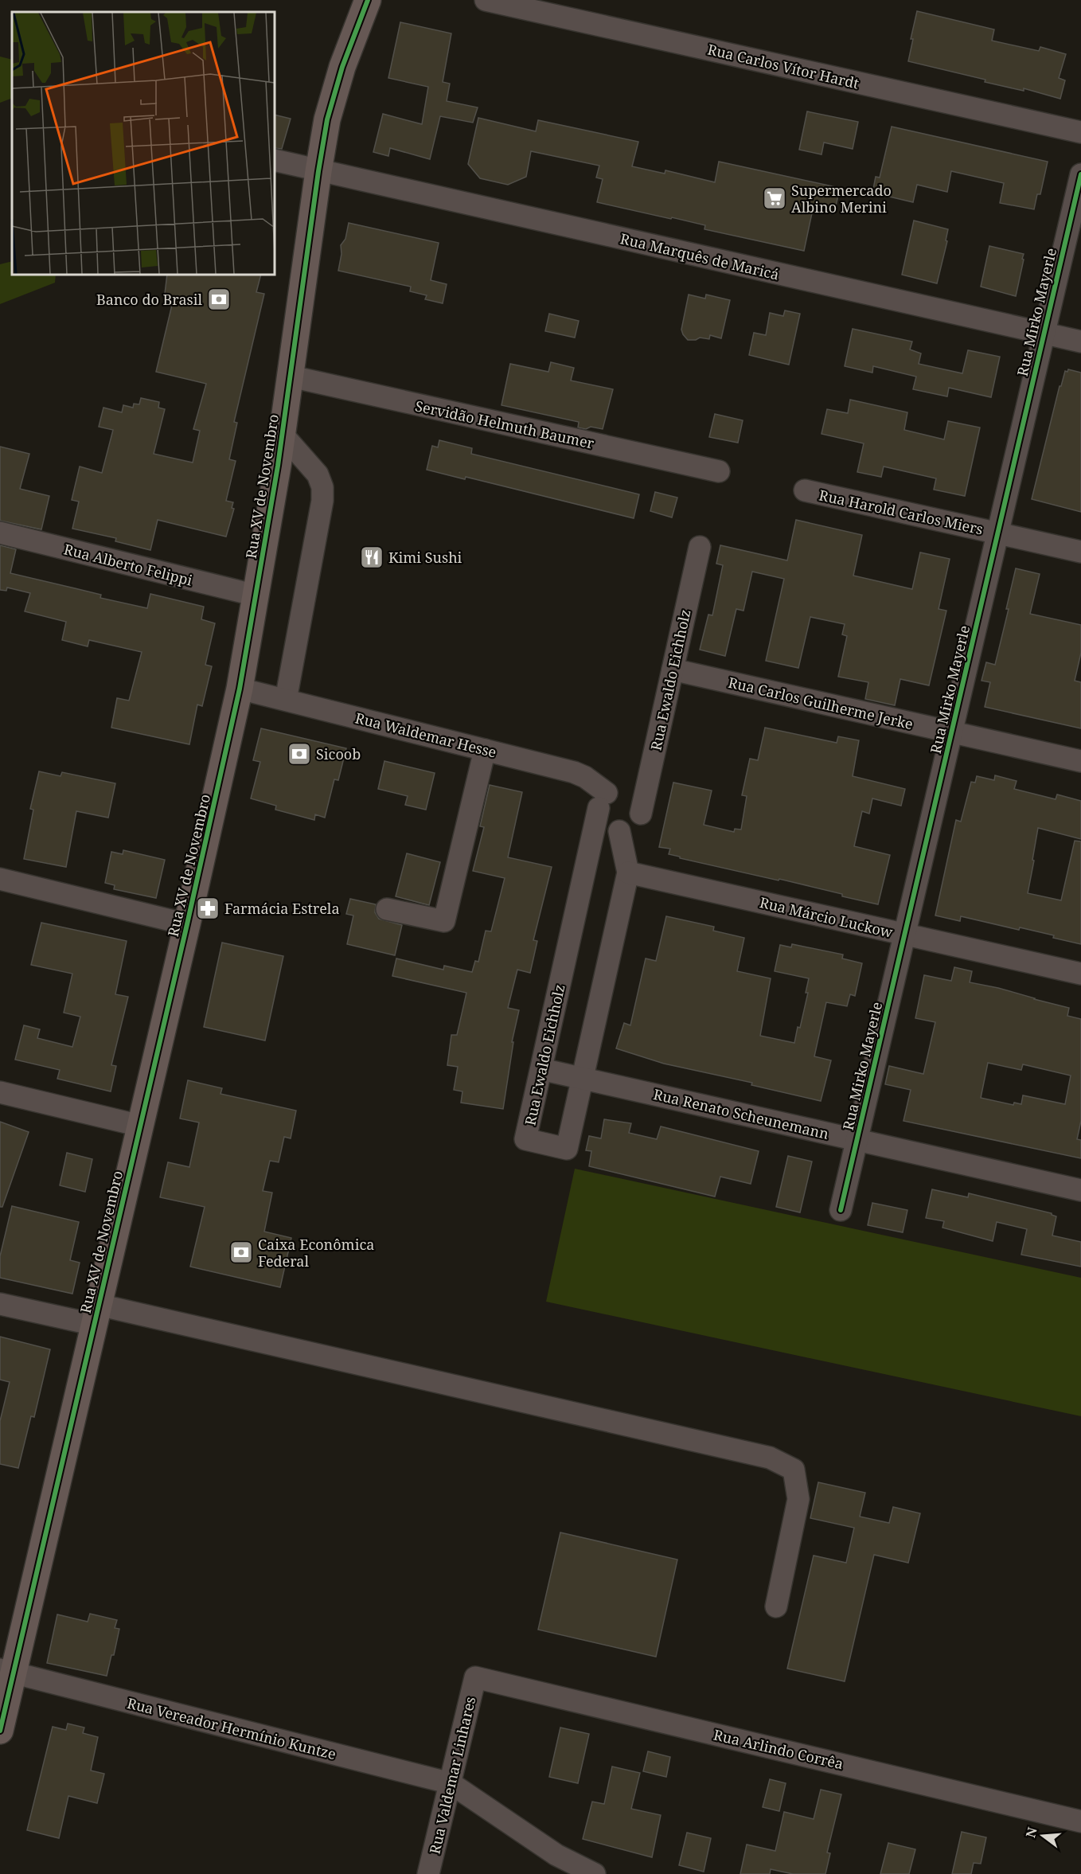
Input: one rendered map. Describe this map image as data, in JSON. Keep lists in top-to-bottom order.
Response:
{
  "streets": {
    "main road": ["Rua XV de Novembro"],
    "street": [
      "Rua Carlos Vítor Hardt",
      "Rua Marquês de Maricá",
      "Rua Mirko Mayerle",
      "Servidão Helmuth Baumer",
      "Rua Harold Carlos Miers",
      "Rua Alberto Felippi",
      "Rua Ewaldo Eichholz",
      "Rua Carlos Guilherme Jerke",
      "Rua Waldemar Hesse",
      "Rua Márcio Luckow",
      "Rua Renato Scheunemann",
      "Rua Vereador Hermínio Kuntze",
      "Rua Arlindo Corrêa",
      "Rua Valdemar Linhares"
    ]
  },
  "crossings": [
    ["Rua Marquês de Maricá", "Rua Mirko Mayerle"],
    ["Rua Marquês de Maricá", "Rua XV de Novembro"],
    ["Rua Mirko Mayerle", "Rua Harold Carlos Miers"],
    ["Rua Mirko Mayerle", "Rua Carlos Guilherme Jerke"],
    ["Rua Mirko Mayerle", "Rua Márcio Luckow"],
    ["Rua Mirko Mayerle", "Rua Renato Scheunemann"],
    ["Servidão Helmuth Baumer", "Rua XV de Novembro"],
    ["Rua XV de Novembro", "Rua Alberto Felippi"],
    ["Rua XV de Novembro", "Rua Waldemar Hesse"],
    ["Rua XV de Novembro", "Rua Vereador Hermínio Kuntze"],
    ["Rua Ewaldo Eichholz", "Rua Carlos Guilherme Jerke"],
    ["Rua Ewaldo Eichholz", "Rua Waldemar Hesse"],
    ["Rua Ewaldo Eichholz", "Rua Márcio Luckow"],
    ["Rua Ewaldo Eichholz", "Rua Renato Scheunemann"],
    ["Rua Vereador Hermínio Kuntze", "Rua Valdemar Linhares"],
    ["Rua Arlindo Corrêa", "Rua Valdemar Linhares"]
  ],
  "places": {
    "supermarket": ["Supermercado Albino Merini"],
    "bank": ["Banco do Brasil", "Sicoob", "Caixa Econômica Federal"],
    "restaurant": ["Kimi Sushi"],
    "pharmacy": ["Farmácia Estrela"]
  },
  "north": "left"
}
